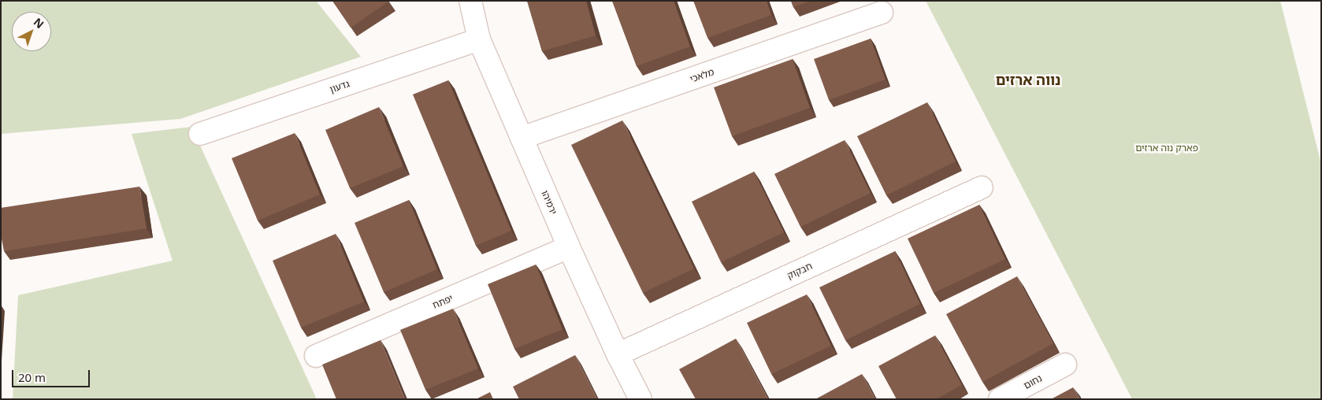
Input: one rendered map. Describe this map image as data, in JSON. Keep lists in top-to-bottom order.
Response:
{
  "streets": {
    "street": [
      "מלאכי",
      "גדעון",
      "ירמיהו",
      "חבקוק",
      "יפתח",
      "נחום"
    ]
  },
  "crossings": [
    ["מלאכי", "ירמיהו"],
    ["גדעון", "ירמיהו"],
    ["ירמיהו", "חבקוק"],
    ["ירמיהו", "יפתח"]
  ],
  "districts": ["נווה ארזים"],
  "parks": ["פארק נוה ארזים"],
  "scale_bar": "20 m",
  "north": "top right"
}
